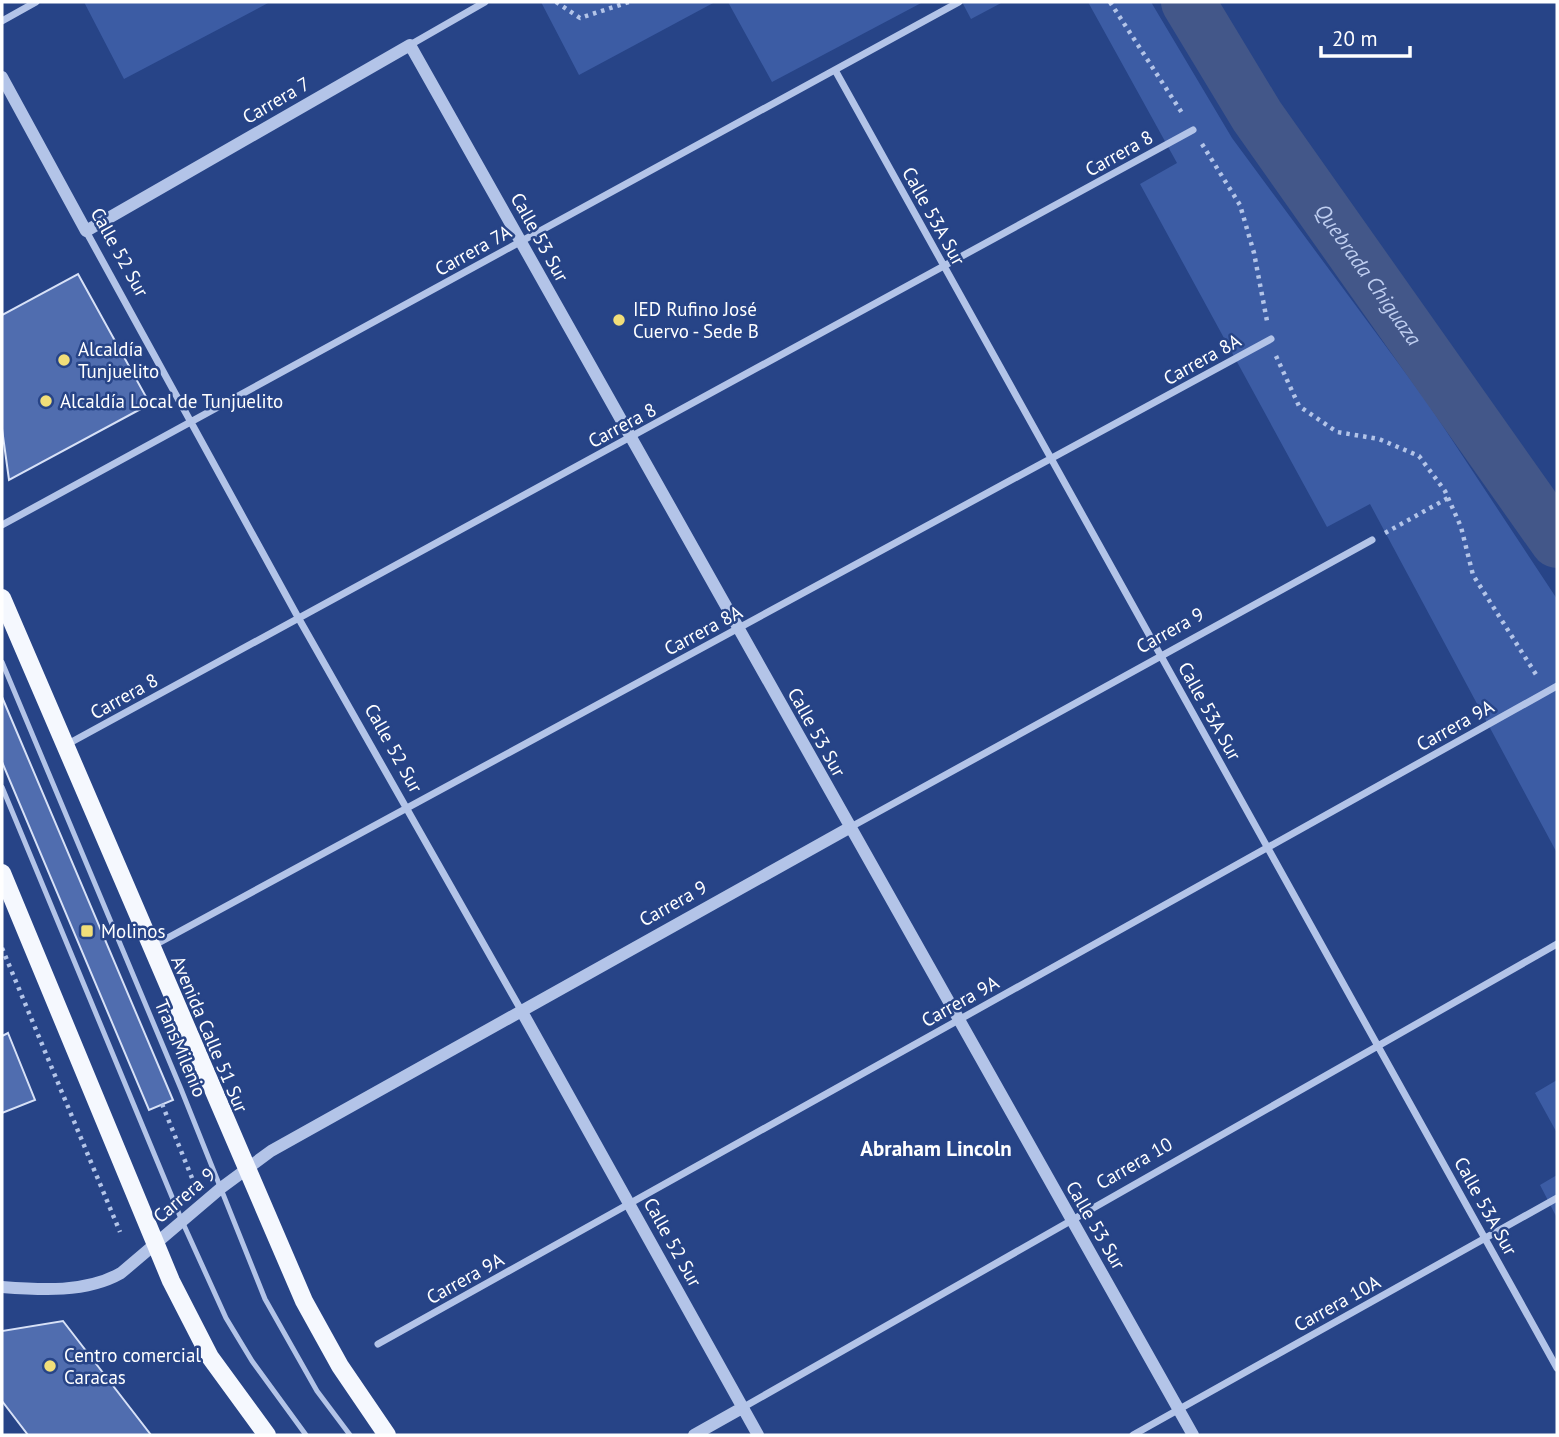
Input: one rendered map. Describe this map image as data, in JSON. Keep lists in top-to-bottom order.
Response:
{
  "streets": {
    "main road": ["Avenida Calle 51 Sur"],
    "street": [
      "Carrera 7",
      "Carrera 8",
      "Calle 53A Sur",
      "Calle 53 Sur",
      "Carrera 7A",
      "Calle 52 Sur",
      "Carrera 8A",
      "Carrera 9",
      "Carrera 9A",
      "Carrera 10",
      "Carrera 10A"
    ],
    "lane": ["TransMilenio"]
  },
  "crossings": [
    ["Carrera 7", "Calle 53 Sur"],
    ["Carrera 7", "Calle 52 Sur"],
    ["Carrera 8", "Calle 53A Sur"],
    ["Carrera 8", "Calle 53 Sur"],
    ["Carrera 8", "Calle 52 Sur"],
    ["Carrera 8", "Avenida Calle 51 Sur"],
    ["Calle 53A Sur", "Carrera 7A"],
    ["Calle 53A Sur", "Carrera 8A"],
    ["Calle 53A Sur", "Carrera 9"],
    ["Calle 53A Sur", "Carrera 9A"],
    ["Calle 53A Sur", "Carrera 10"],
    ["Calle 53A Sur", "Carrera 10A"],
    ["Calle 53 Sur", "Carrera 7A"],
    ["Calle 53 Sur", "Carrera 8A"],
    ["Calle 53 Sur", "Carrera 9"],
    ["Calle 53 Sur", "Carrera 9A"],
    ["Calle 53 Sur", "Carrera 10"],
    ["Calle 53 Sur", "Carrera 10A"],
    ["Carrera 7A", "Calle 52 Sur"],
    ["Calle 52 Sur", "Carrera 8A"],
    ["Calle 52 Sur", "Carrera 9"],
    ["Calle 52 Sur", "Carrera 9A"],
    ["Calle 52 Sur", "Carrera 10"],
    ["Carrera 8A", "Avenida Calle 51 Sur"],
    ["Carrera 9", "Avenida Calle 51 Sur"],
    ["Carrera 9", "TransMilenio"]
  ],
  "districts": ["Abraham Lincoln"],
  "water": ["Quebrada Chiguaza"],
  "places": {
    "other": [
      "IED Rufino José Cuervo - Sede B",
      "Alcaldía Tunjuelito",
      "Alcaldía Local de Tunjuelito",
      "Centro comercial Caracas"
    ],
    "transit": ["Molinos"]
  },
  "scale_bar": "20 m"
}
